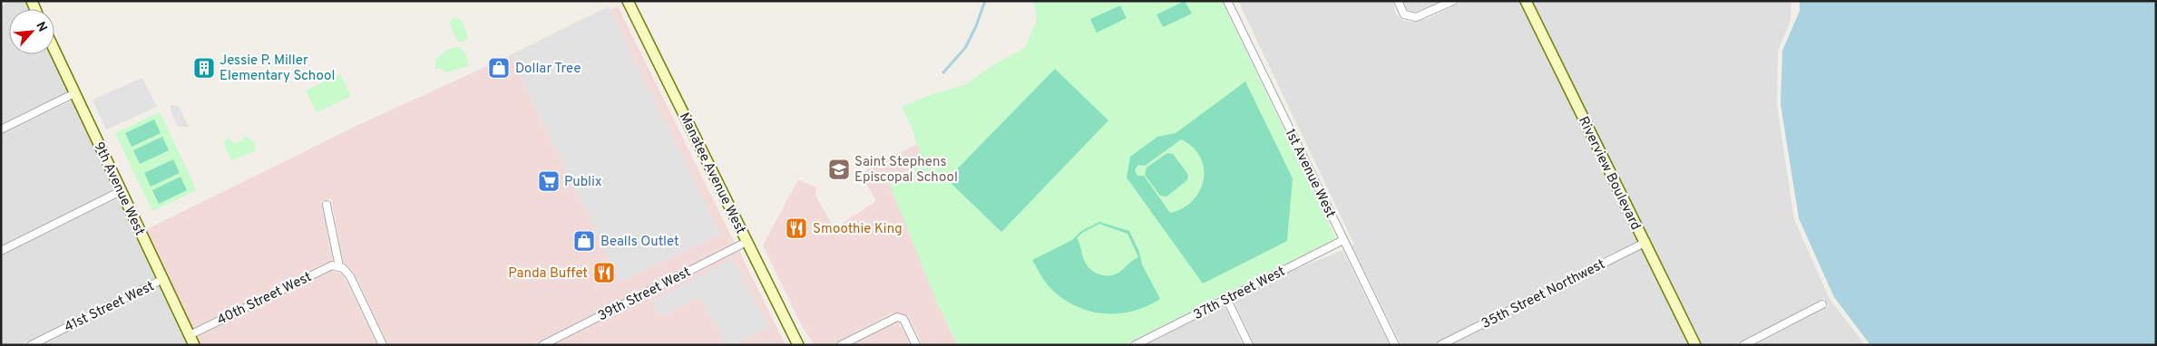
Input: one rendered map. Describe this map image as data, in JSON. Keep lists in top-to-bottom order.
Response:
{
  "streets": {
    "street": [
      "Manatee Avenue West",
      "1st Avenue West",
      "Riverview Boulevard",
      "9th Avenue West",
      "37th Street West",
      "39th Street West",
      "35th Street Northwest",
      "40th Street West",
      "41st Street West"
    ]
  },
  "crossings": [
    ["Manatee Avenue West", "39th Street West"],
    ["1st Avenue West", "37th Street West"],
    ["Riverview Boulevard", "35th Street Northwest"],
    ["9th Avenue West", "40th Street West"],
    ["9th Avenue West", "41st Street West"]
  ],
  "places": {
    "building": ["Jessie P. Miller Elementary School"],
    "shop": ["Dollar Tree", "Bealls Outlet"],
    "school or university": ["Saint Stephens Episcopal School"],
    "supermarket": ["Publix"],
    "restaurant": ["Smoothie King", "Panda Buffet"]
  },
  "north": "top right"
}
